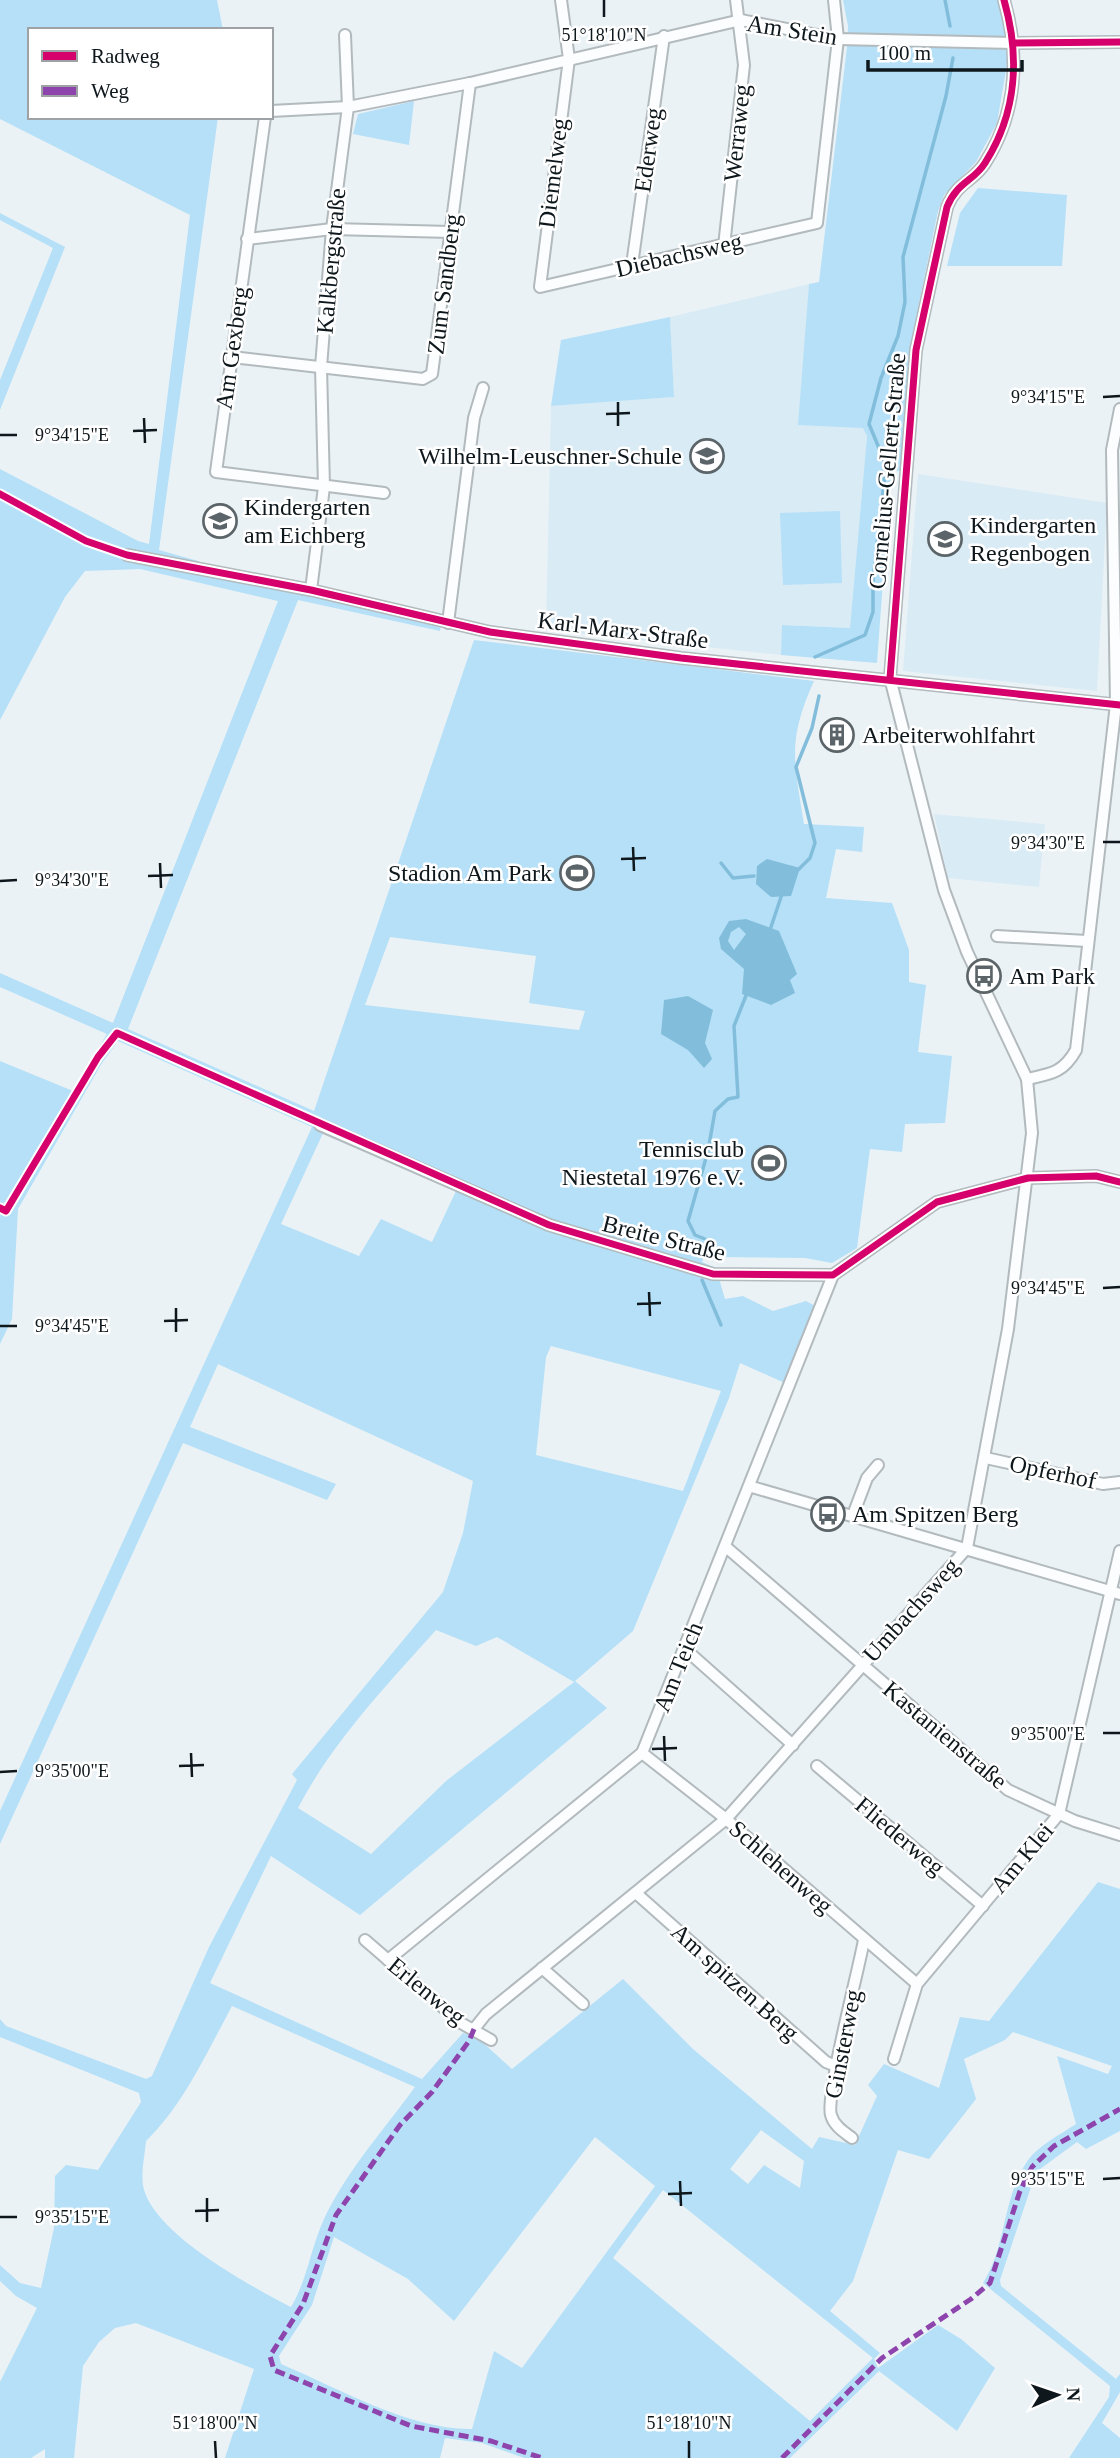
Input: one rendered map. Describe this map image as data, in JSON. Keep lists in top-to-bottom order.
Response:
{
  "streets": {
    "street": [
      "Am Stein",
      "Werraweg",
      "Ederweg",
      "Diemelweg",
      "Diebachsweg",
      "Kalkbergstraße",
      "Zum Sandberg",
      "Am Gexberg",
      "Cornelius-Gellert-Straße",
      "Karl-Marx-Straße",
      "Breite Straße",
      "Opferhof",
      "Umbachsweg",
      "Am Teich",
      "Kastanienstraße",
      "Fliederweg",
      "Am Klei",
      "Schlehenweg",
      "Am spitzen Berg",
      "Erlenweg",
      "Ginsterweg"
    ]
  },
  "crossings": [
    ["Am Stein", "Werraweg"],
    ["Am Stein", "Ederweg"],
    ["Am Stein", "Diemelweg"],
    ["Am Stein", "Diebachsweg"],
    ["Am Stein", "Kalkbergstraße"],
    ["Am Stein", "Zum Sandberg"],
    ["Am Stein", "Cornelius-Gellert-Straße"],
    ["Werraweg", "Diebachsweg"],
    ["Ederweg", "Diebachsweg"],
    ["Diemelweg", "Diebachsweg"],
    ["Kalkbergstraße", "Zum Sandberg"],
    ["Kalkbergstraße", "Am Gexberg"],
    ["Kalkbergstraße", "Karl-Marx-Straße"],
    ["Cornelius-Gellert-Straße", "Karl-Marx-Straße"],
    ["Cornelius-Gellert-Straße", "Umbachsweg"],
    ["Breite Straße", "Am Teich"],
    ["Opferhof", "Umbachsweg"],
    ["Umbachsweg", "Kastanienstraße"],
    ["Umbachsweg", "Schlehenweg"],
    ["Umbachsweg", "Am spitzen Berg"],
    ["Umbachsweg", "Erlenweg"],
    ["Am Teich", "Kastanienstraße"],
    ["Am Teich", "Schlehenweg"],
    ["Am Teich", "Erlenweg"],
    ["Kastanienstraße", "Am Klei"],
    ["Fliederweg", "Am Klei"],
    ["Am Klei", "Schlehenweg"],
    ["Schlehenweg", "Ginsterweg"],
    ["Am spitzen Berg", "Ginsterweg"]
  ],
  "places": {
    "school or university": ["Wilhelm-Leuschner-Schule", "Kindergarten am Eichberg", "Kindergarten Regenbogen"],
    "building": ["Arbeiterwohlfahrt"],
    "sports": ["Stadion Am Park", "Tennisclub Niestetal 1976 e.V."],
    "bus stop": ["Am Park", "Am Spitzen Berg"]
  },
  "legend": ["Radweg", "Weg"],
  "scale_bar": "100 m",
  "north": "right",
  "coordinates": [
    "51°18'10\"N",
    "9°34'15\"E",
    "9°34'30\"E",
    "9°34'45\"E",
    "9°35'00\"E",
    "9°35'15\"E",
    "51°18'00\"N"
  ]
}
